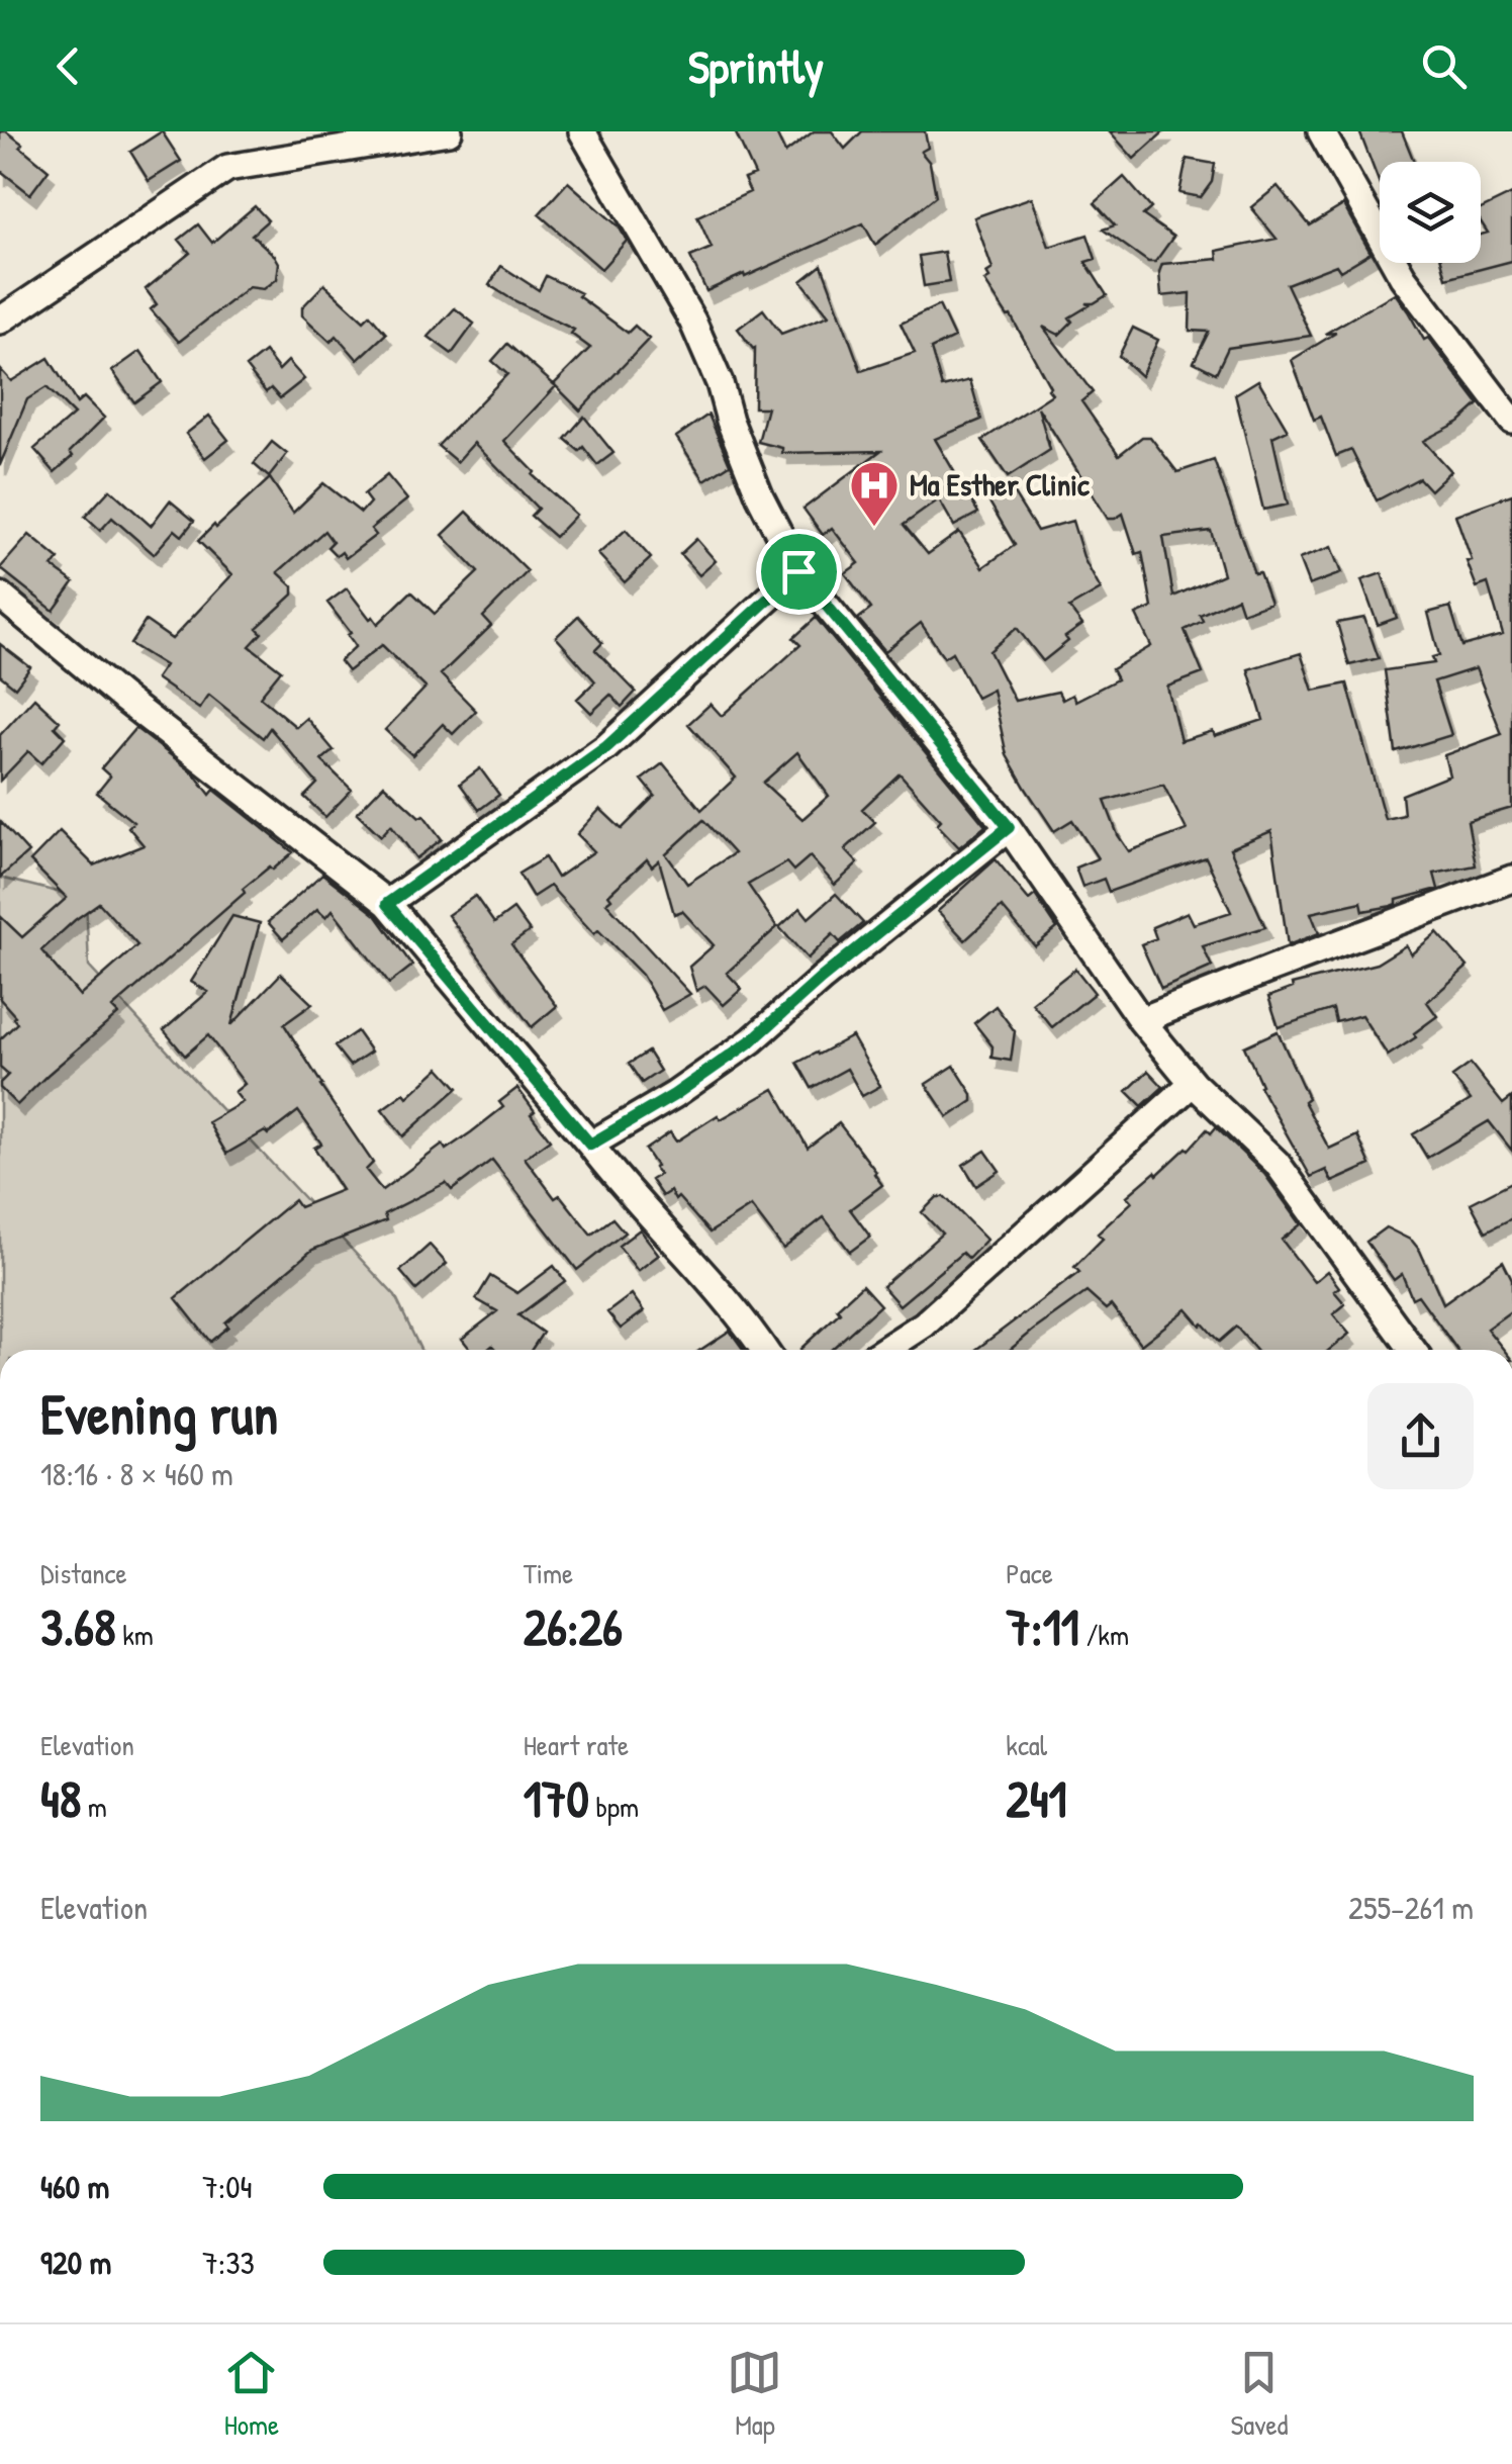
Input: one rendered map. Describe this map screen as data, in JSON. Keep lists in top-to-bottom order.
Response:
{
  "places": {
    "hospital": ["Ma Esther Clinic"]
  },
  "page": {
    "header": "Sprintly",
    "heading": ["Evening run", "18:16 · 8 × 460 m"],
    "stats": [
      ["Distance", "3.68 km"],
      ["Time", "26:26"],
      ["Pace", "7:11 /km"],
      ["Elevation", "48 m"],
      ["Heart rate", "170 bpm"],
      ["kcal", "241"]
    ],
    "chart": ["Elevation", "255–261 m"],
    "list": [
      {
        "name": "460 m",
        "note": "7:04"
      },
      {
        "name": "920 m",
        "note": "7:33"
      }
    ],
    "tabs": ["Home", "Map", "Saved"]
  }
}
